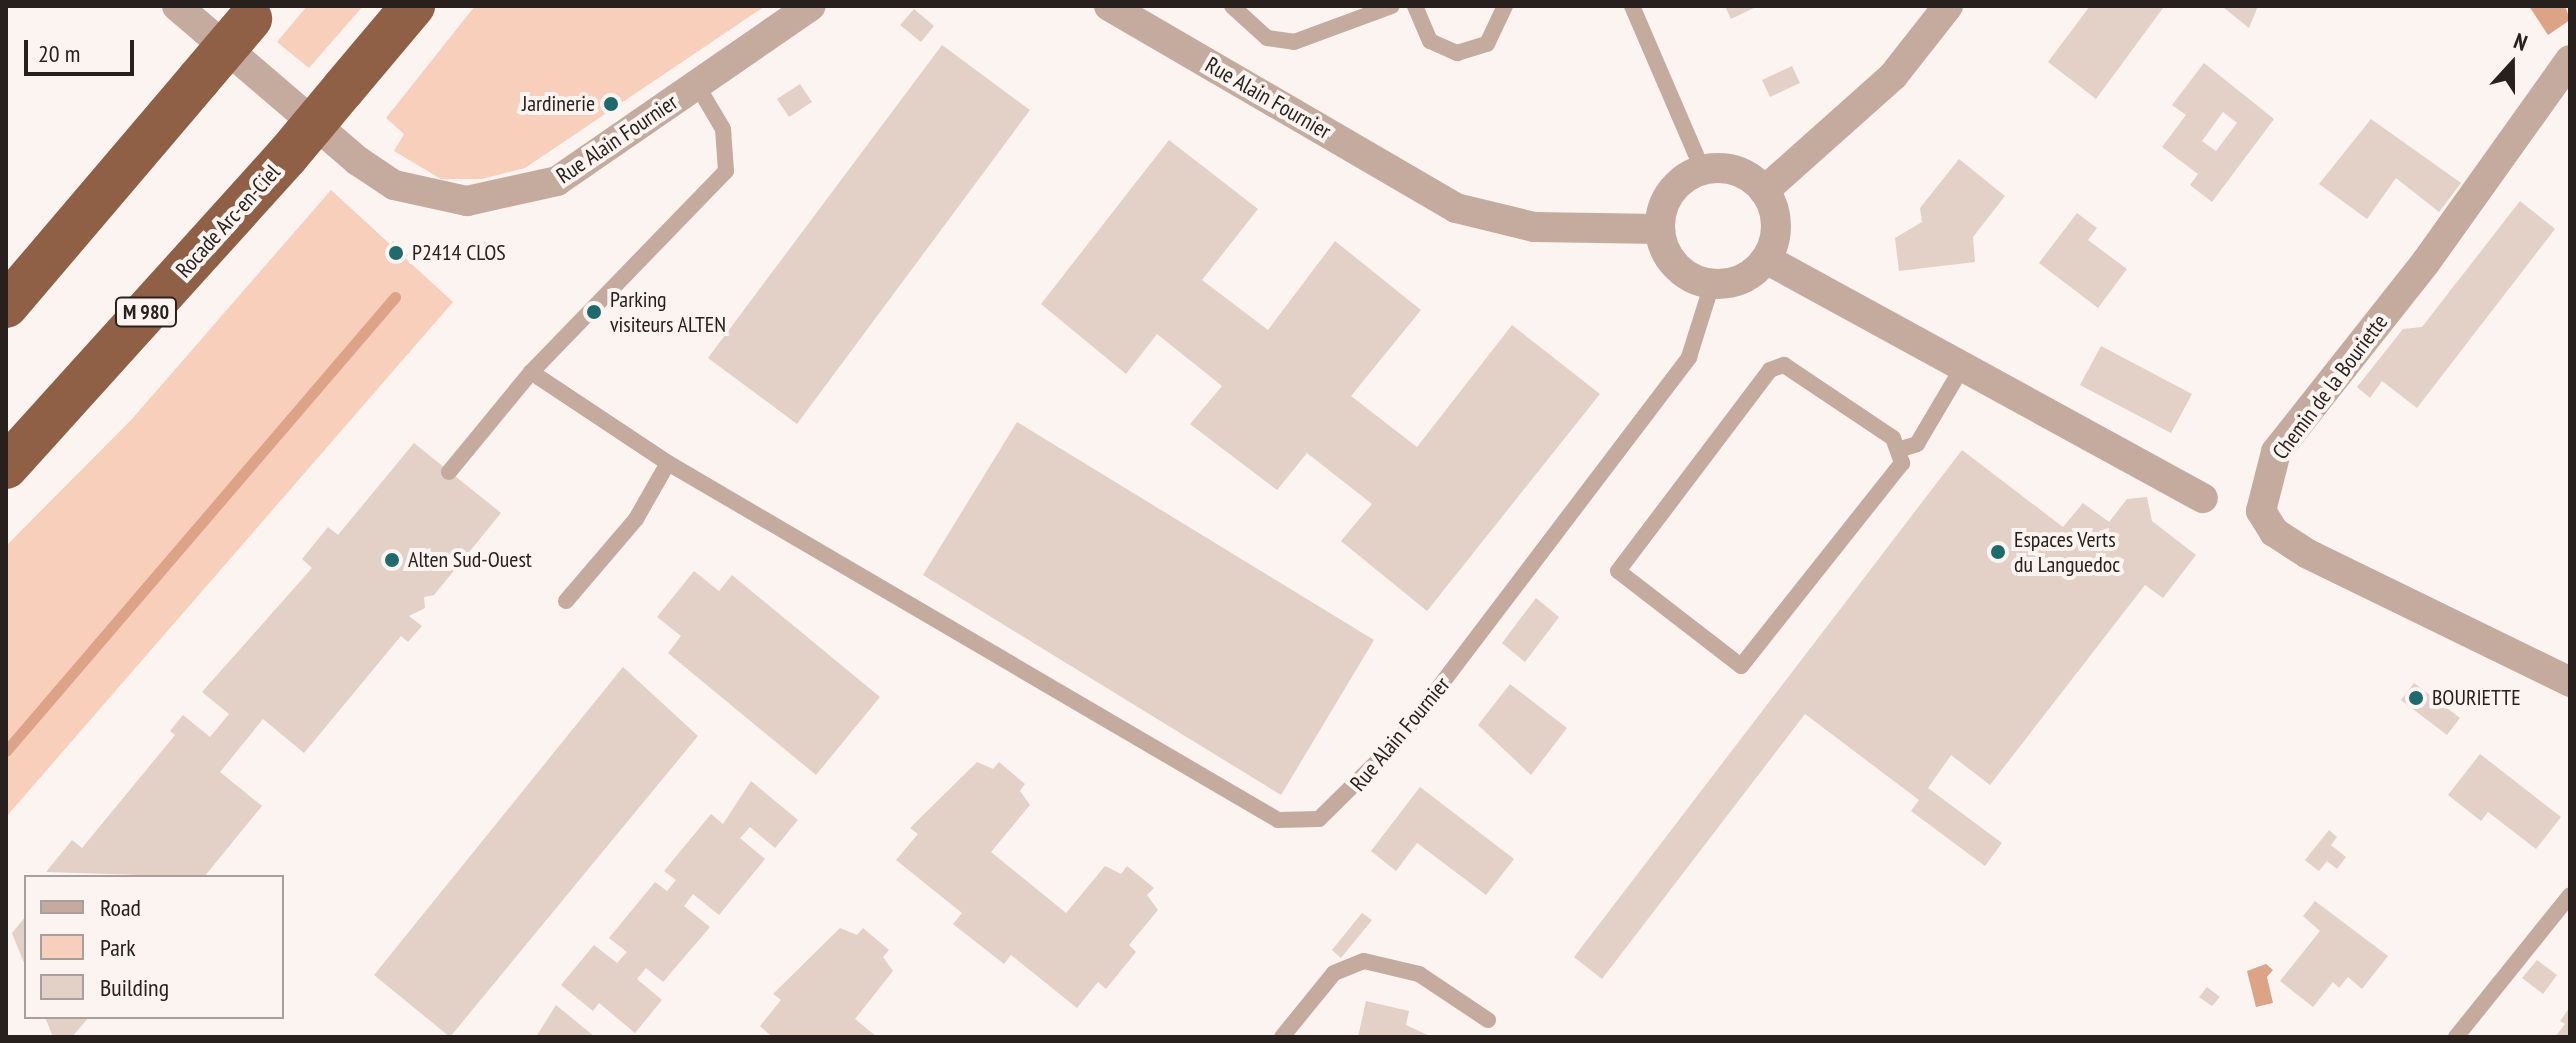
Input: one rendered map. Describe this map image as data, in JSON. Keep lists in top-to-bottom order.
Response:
{
  "streets": {
    "highway": ["Rocade Arc-en-Ciel", "M 980"],
    "street": ["Rue Alain Fournier", "Chemin de la Bouriette"]
  },
  "places": [
    "Jardinerie",
    "P2414 CLOS",
    "Parking visiteurs ALTEN",
    "Espaces Verts du Languedoc",
    "Alten Sud-Ouest",
    "BOURIETTE"
  ],
  "legend": ["Road", "Park", "Building"],
  "scale_bar": "20 m",
  "north": "top"
}
